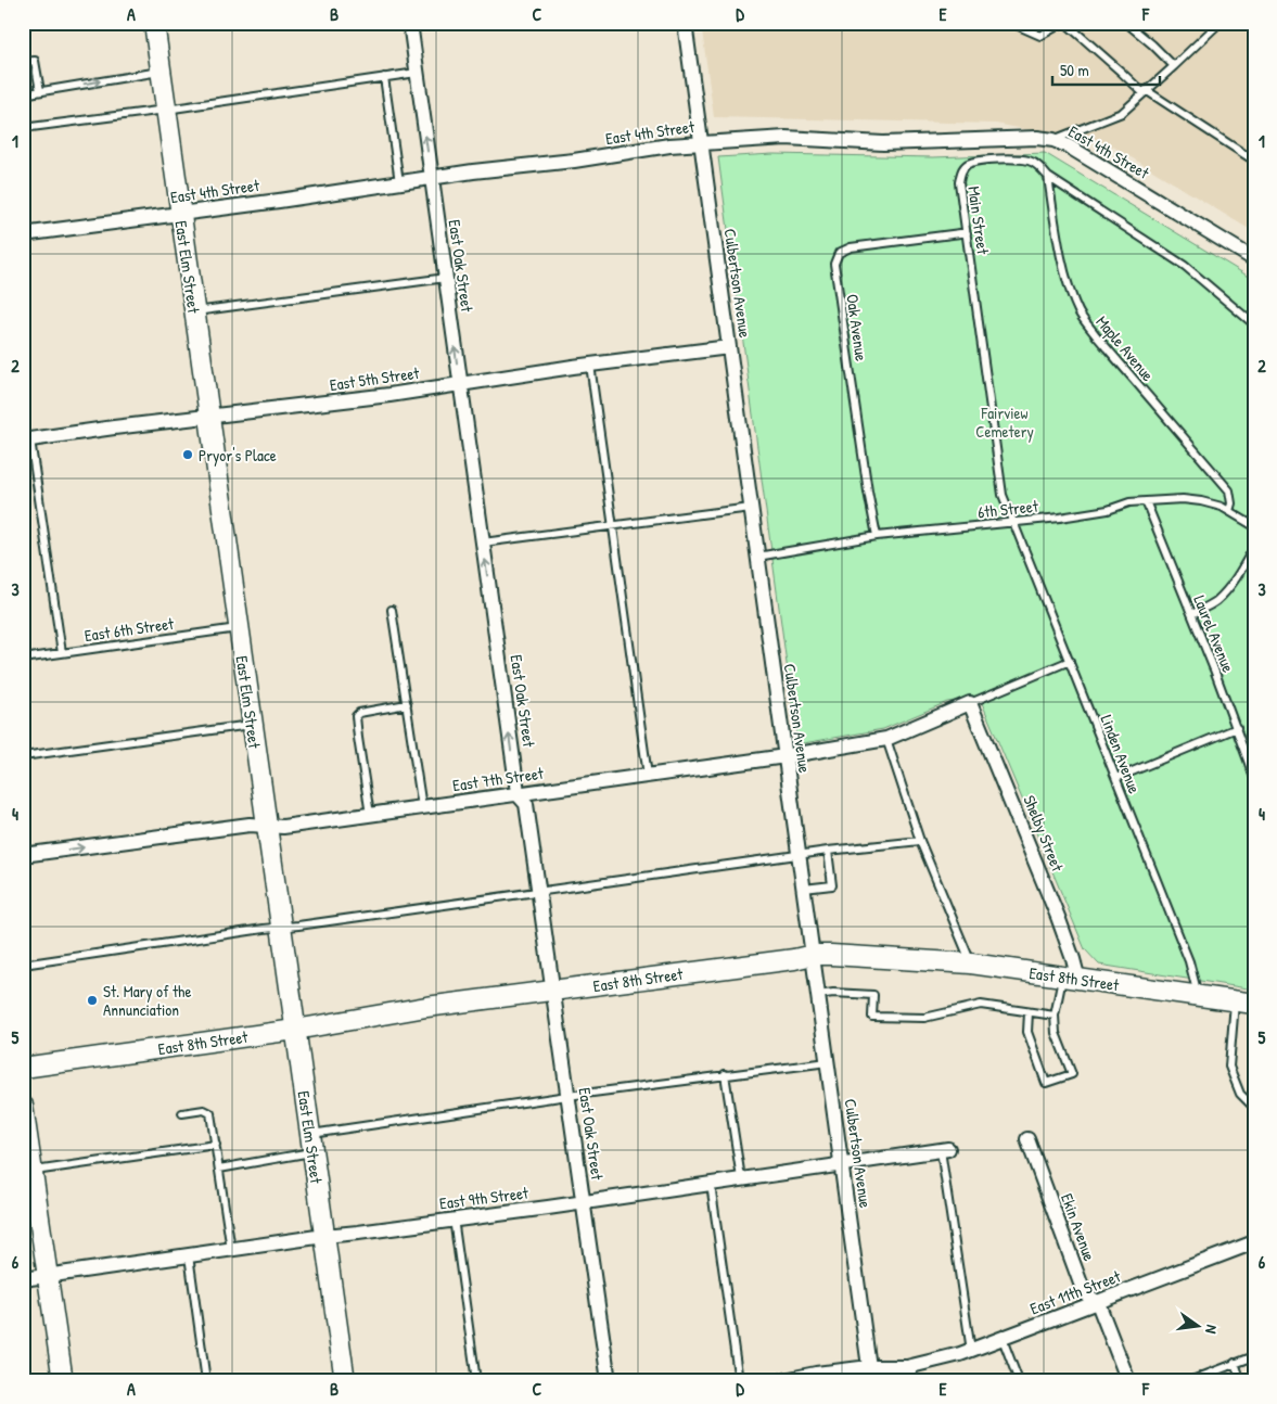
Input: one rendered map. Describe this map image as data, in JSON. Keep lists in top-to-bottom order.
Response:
{
  "streets": {
    "main road": ["East Elm Street", "East 8th Street"],
    "street": [
      "East 4th Street",
      "East Oak Street",
      "Culbertson Avenue",
      "East 5th Street",
      "East 7th Street",
      "Shelby Street",
      "East 9th Street",
      "Ekin Avenue",
      "East 11th Street"
    ],
    "lane": [
      "Main Street",
      "Oak Avenue",
      "Maple Avenue",
      "6th Street",
      "East 6th Street",
      "Laurel Avenue",
      "Linden Avenue"
    ]
  },
  "crossings": [
    ["East 4th Street", "East Oak Street"],
    ["East 4th Street", "East Elm Street"],
    ["East 4th Street", "Culbertson Avenue"],
    ["Main Street", "Oak Avenue"],
    ["Main Street", "Maple Avenue"],
    ["Main Street", "6th Street"],
    ["Main Street", "Linden Avenue"],
    ["East Oak Street", "East 5th Street"],
    ["East Oak Street", "East 7th Street"],
    ["East Oak Street", "East 8th Street"],
    ["East Oak Street", "East 9th Street"],
    ["East Elm Street", "East 5th Street"],
    ["East Elm Street", "East 6th Street"],
    ["East Elm Street", "East 7th Street"],
    ["East Elm Street", "East 8th Street"],
    ["East Elm Street", "East 9th Street"],
    ["Culbertson Avenue", "East 5th Street"],
    ["Culbertson Avenue", "6th Street"],
    ["Culbertson Avenue", "East 7th Street"],
    ["Culbertson Avenue", "East 8th Street"],
    ["Culbertson Avenue", "East 9th Street"],
    ["Oak Avenue", "6th Street"],
    ["Maple Avenue", "6th Street"],
    ["6th Street", "Laurel Avenue"],
    ["6th Street", "Linden Avenue"],
    ["Linden Avenue", "East 8th Street"],
    ["East 7th Street", "Shelby Street"],
    ["Shelby Street", "East 8th Street"],
    ["Ekin Avenue", "East 11th Street"]
  ],
  "parks": ["Fairview Cemetery"],
  "places": ["Pryor's Place", "St. Mary of the Annunciation"],
  "scale_bar": "50 m",
  "north": "right",
  "grid": {
    "columns": [
      "A",
      "B",
      "C",
      "D",
      "E",
      "F"
    ],
    "rows": [
      "1",
      "2",
      "3",
      "4",
      "5",
      "6"
    ]
  }
}
